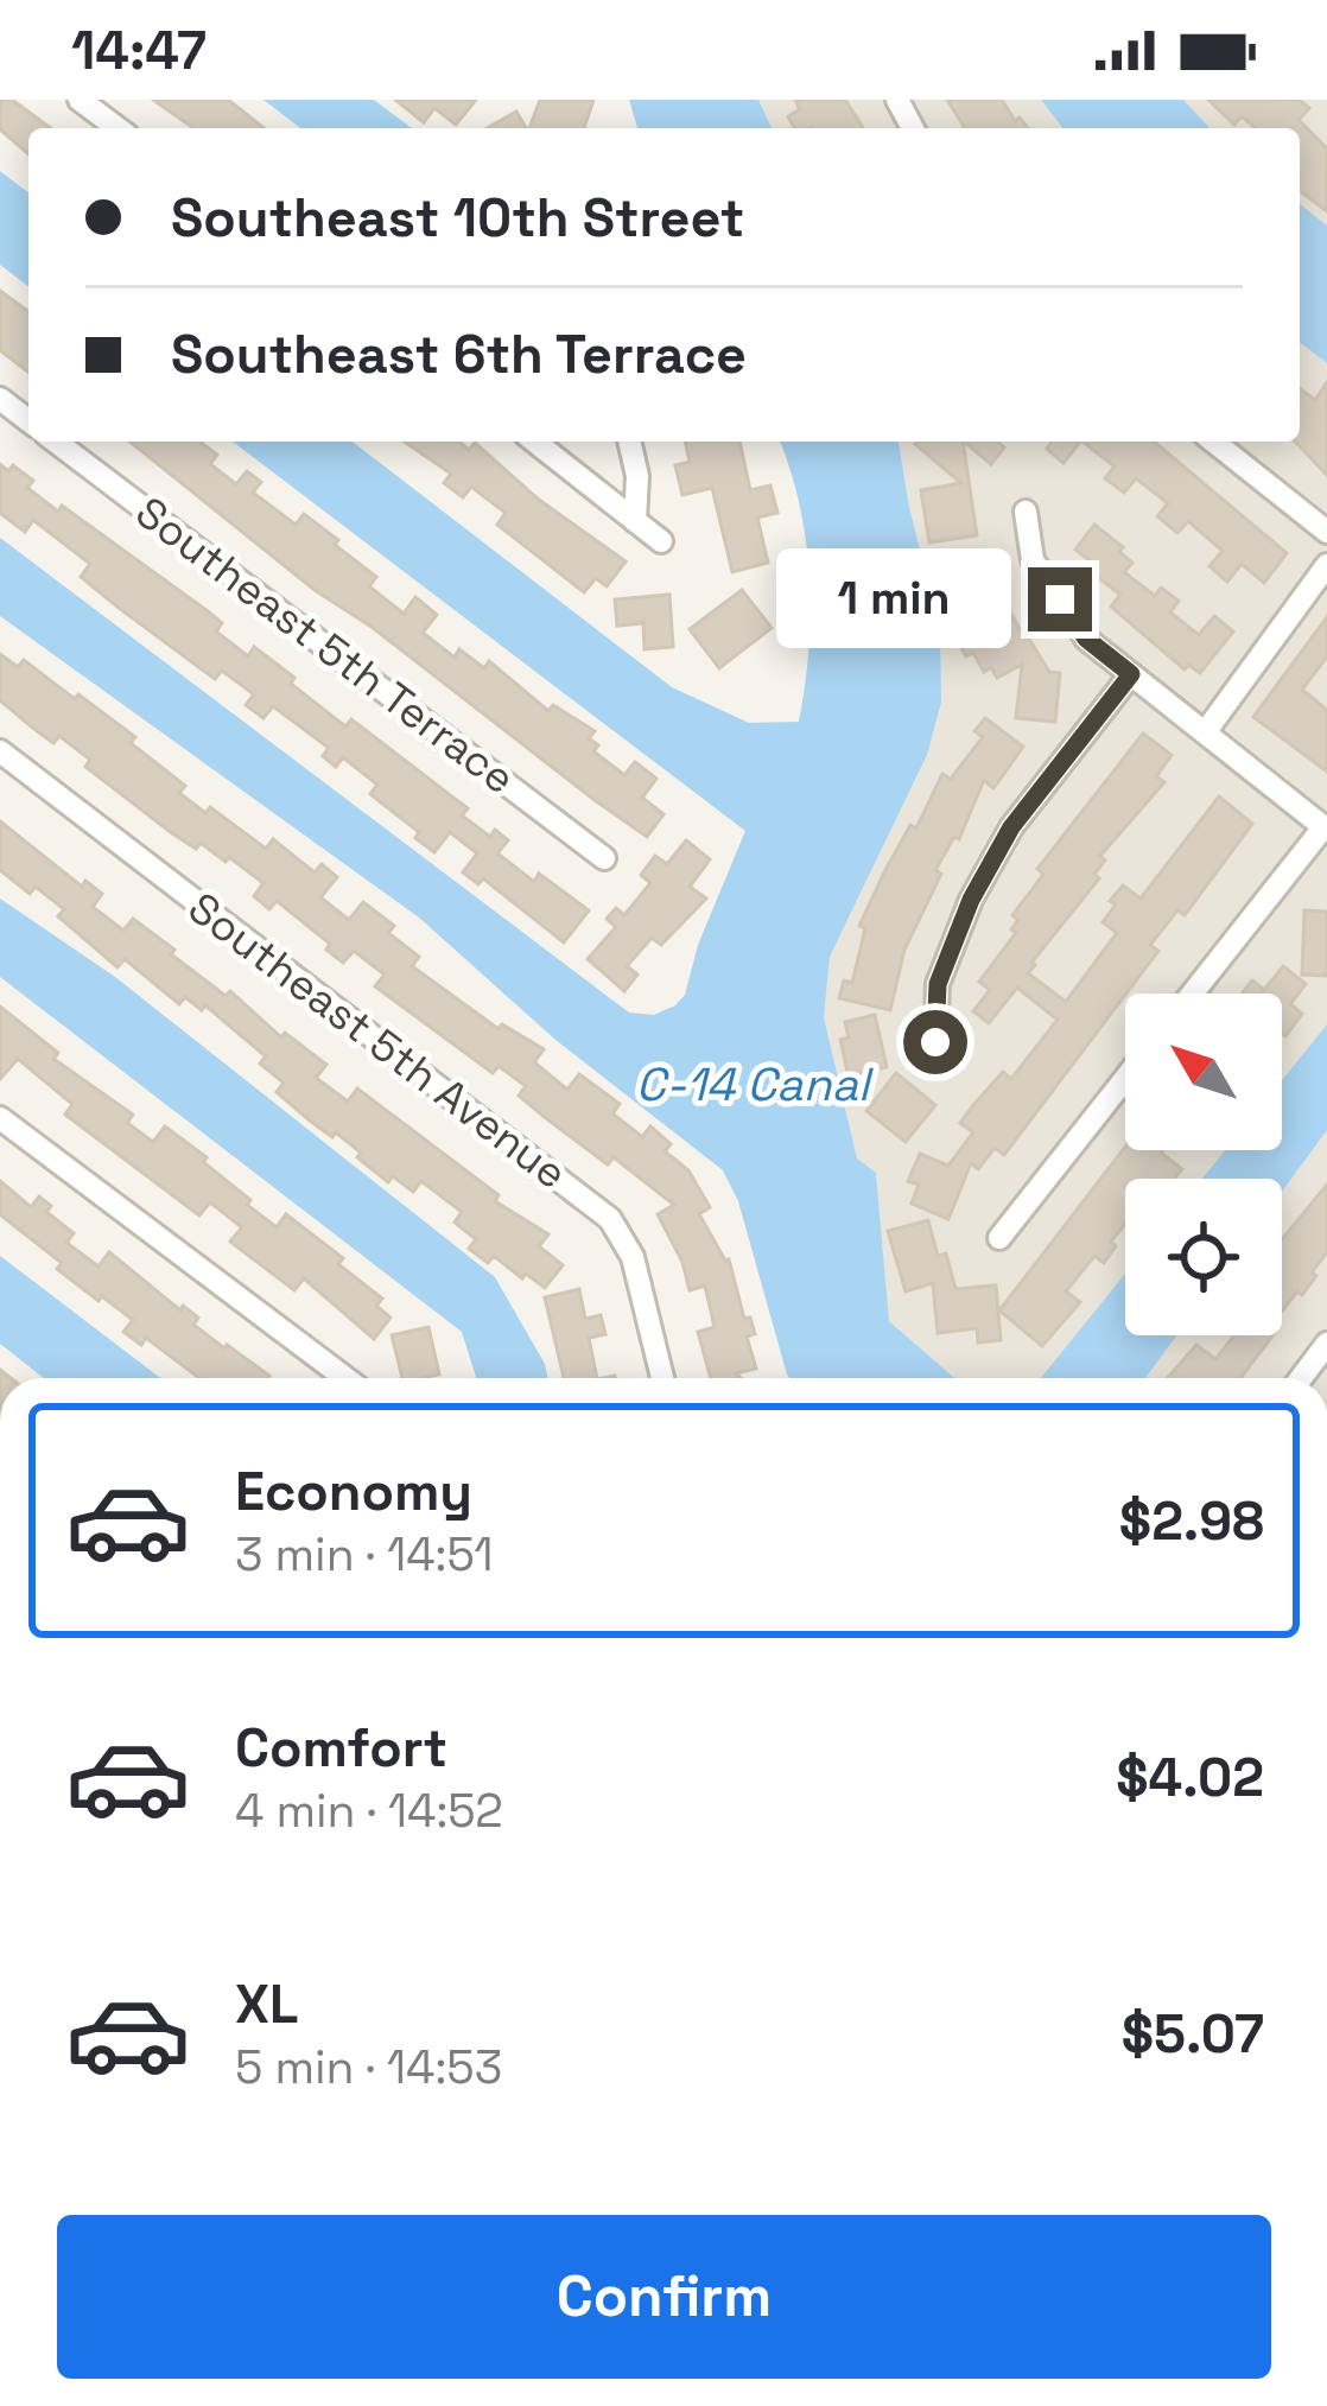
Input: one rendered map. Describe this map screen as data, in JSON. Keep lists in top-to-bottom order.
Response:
{
  "streets": {
    "street": ["Southeast 5th Terrace", "Southeast 5th Avenue"]
  },
  "water": ["C-14 Canal"],
  "north": "top left",
  "page": {
    "status": "14:47",
    "banner": ["Southeast 10th Street", "Southeast 6th Terrace"],
    "bubble": "1 min",
    "list": [
      {
        "name": "Economy",
        "note": "3 min · 14:51",
        "value": "$2.98"
      },
      {
        "name": "Comfort",
        "note": "4 min · 14:52",
        "value": "$4.02"
      },
      {
        "name": "XL",
        "note": "5 min · 14:53",
        "value": "$5.07"
      }
    ],
    "buttons": "Confirm"
  }
}
